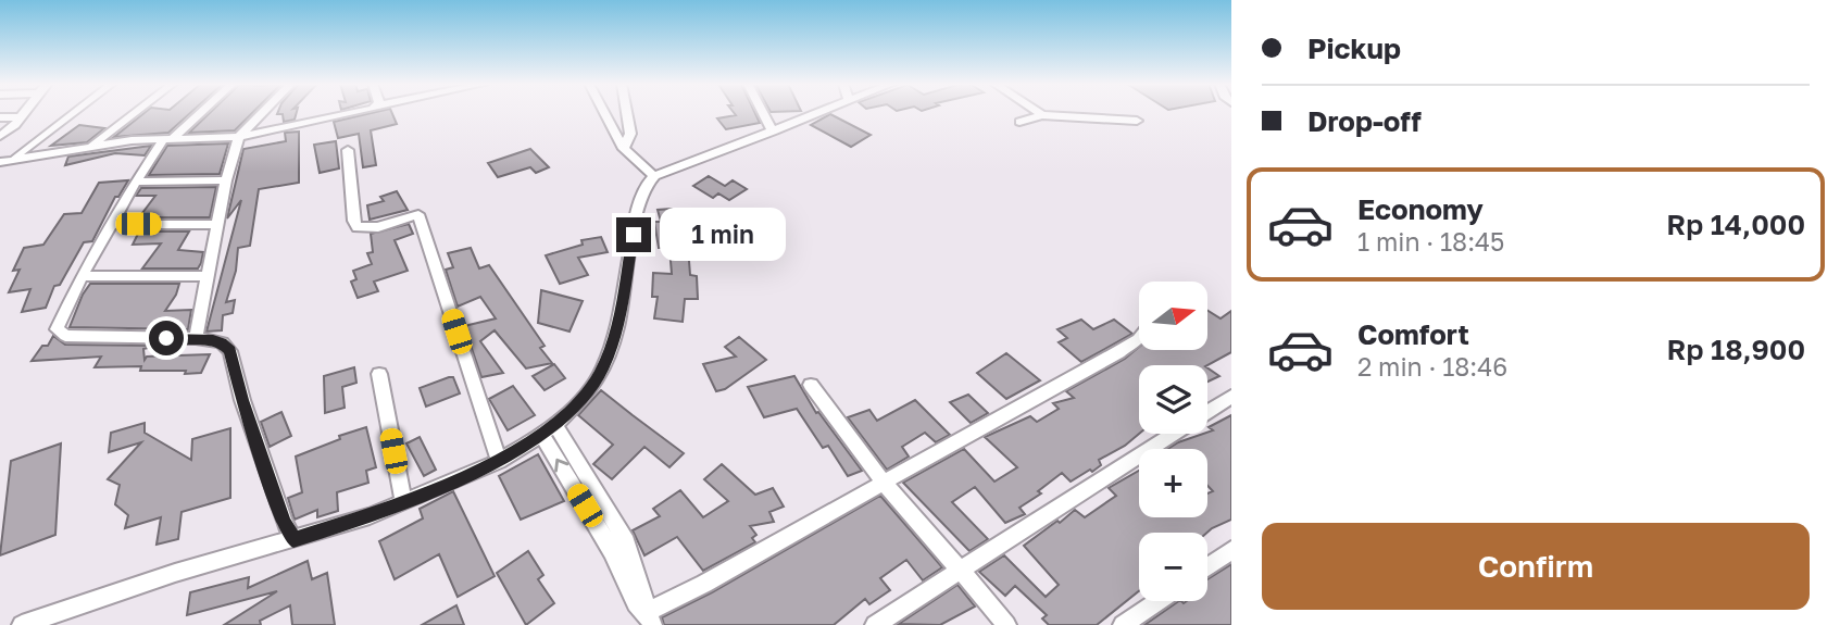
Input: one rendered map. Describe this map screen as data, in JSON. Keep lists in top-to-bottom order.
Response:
{
  "north": "right",
  "page": {
    "banner": ["Pickup", "Drop-off"],
    "list": [
      {
        "name": "Economy",
        "note": "1 min · 18:45",
        "value": "Rp 14,000"
      },
      {
        "name": "Comfort",
        "note": "2 min · 18:46",
        "value": "Rp 18,900"
      }
    ],
    "bubble": "1 min",
    "map_buttons": ["+", "−"],
    "buttons": "Confirm"
  }
}
